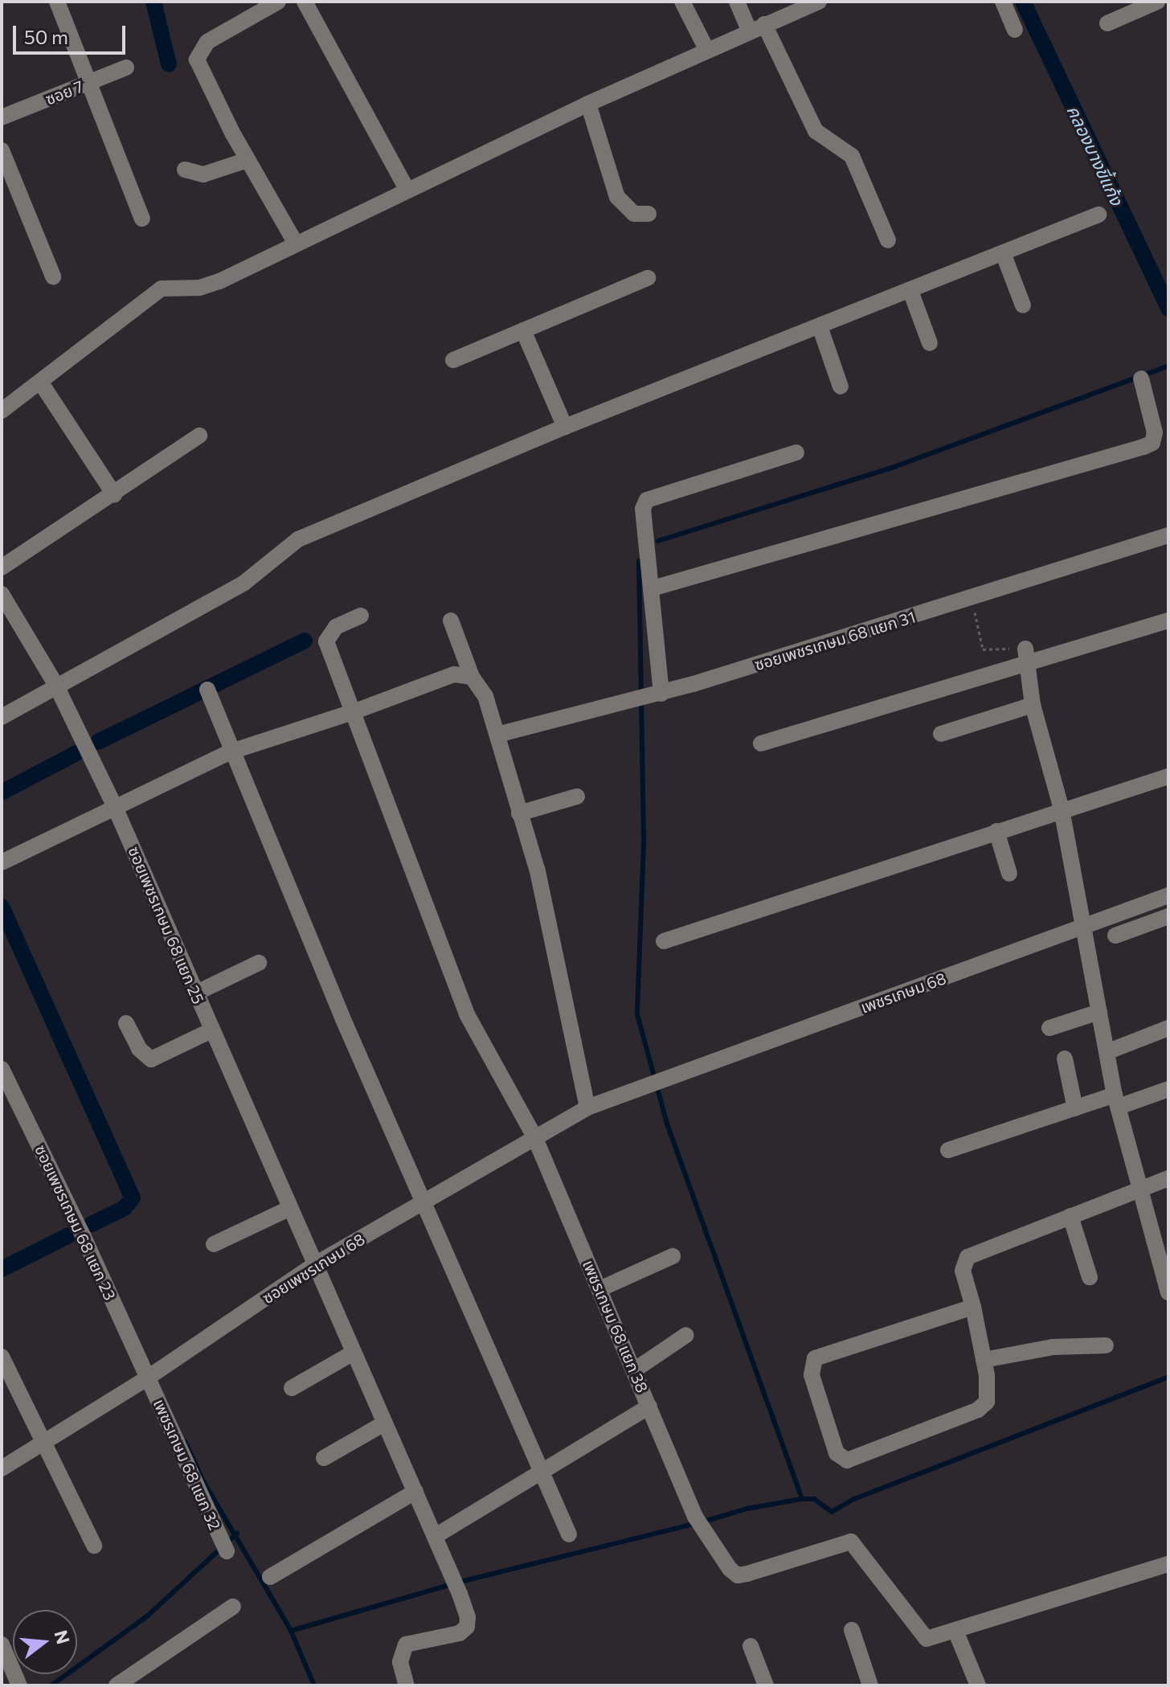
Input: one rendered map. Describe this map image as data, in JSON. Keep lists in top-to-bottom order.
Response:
{
  "streets": {
    "street": [
      "ซอย 7",
      "ซอยเพชรเกษม 68 แยก 31",
      "ซอยเพชรเกษม 68 แยก 25",
      "เพชรเกษม 68",
      "ซอยเพชรเกษม 68 แยก 23",
      "ซอยเพชรเกษม 68",
      "เพชรเกษม 68 แยก 38",
      "เพชรเกษม 68 แยก 32"
    ]
  },
  "crossings": [
    ["ซอยเพชรเกษม 68 แยก 25", "ซอยเพชรเกษม 68"],
    ["เพชรเกษม 68", "ซอยเพชรเกษม 68"],
    ["ซอยเพชรเกษม 68 แยก 23", "ซอยเพชรเกษม 68"],
    ["ซอยเพชรเกษม 68 แยก 23", "เพชรเกษม 68 แยก 32"],
    ["ซอยเพชรเกษม 68", "เพชรเกษม 68 แยก 38"],
    ["ซอยเพชรเกษม 68", "เพชรเกษม 68 แยก 32"]
  ],
  "water": ["คลองบางขี้แก้ง"],
  "scale_bar": "50 m",
  "north": "right"
}
